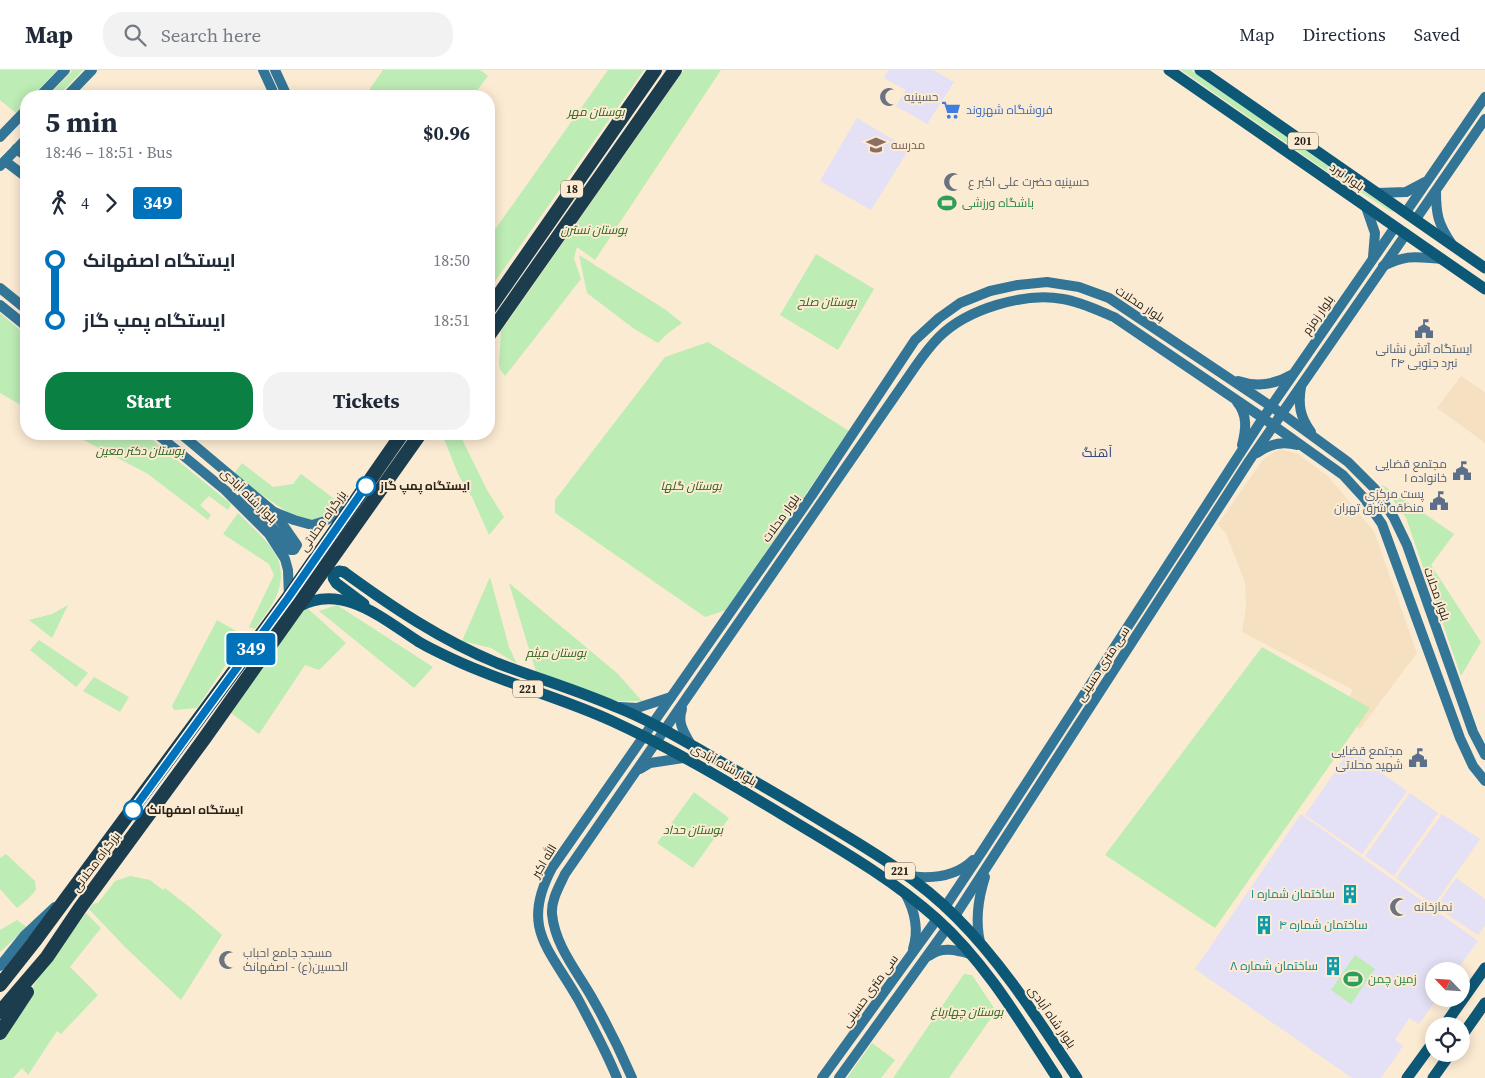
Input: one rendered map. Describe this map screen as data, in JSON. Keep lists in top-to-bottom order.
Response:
{
  "streets": {
    "highway": ["18", "بزرگراه محلاتی"],
    "main road": [
      "201",
      "بلوار نبرد",
      "بلوار محلات",
      "بلوار زمزم",
      "بلوار شاه آبادی",
      "سی متری حسینی",
      "221",
      "الله اکبر"
    ]
  },
  "crossings": [
    ["بلوار نبرد", "بلوار زمزم"],
    ["بلوار محلات", "بلوار زمزم"],
    ["بلوار محلات", "بلوار شاه آبادی"],
    ["بلوار محلات", "سی متری حسینی"],
    ["بلوار محلات", "الله اکبر"],
    ["بلوار زمزم", "سی متری حسینی"],
    ["بلوار شاه آبادی", "بزرگراه محلاتی"],
    ["بلوار شاه آبادی", "سی متری حسینی"],
    ["بلوار شاه آبادی", "221"],
    ["بلوار شاه آبادی", "الله اکبر"]
  ],
  "districts": ["آهنگ"],
  "parks": [
    "بوستان مهر",
    "بوستان نسترن",
    "بوستان صلح",
    "بوستان دکتر معین",
    "بوستان گلها",
    "بوستان میثم",
    "بوستان حداد",
    "بوستان چهارباغ"
  ],
  "places": {
    "mosque": [
      "حسینیه",
      "حسینیه حضرت علی اکبر ع",
      "نمازخانه",
      "مسجد جامع احباب الحسین(ع) - اصفهانک"
    ],
    "supermarket": ["فروشگاه شهروند"],
    "school or university": ["مدرسه"],
    "sports": ["باشگاه ورزشی", "زمین چمن"],
    "public building": [
      "ایستگاه آتش نشانی ۲۴ نبرد جنوبی",
      "مجتمع قضایی خانواده ۱",
      "پست مرکزی منطقه شرق تهران",
      "مجتمع قضایی شهید محلاتی"
    ],
    "other": ["ایستگاه پمپ گاز", "ایستگاه اصفهانک"],
    "building": ["ساختمان شماره ۱", "ساختمان شماره ۴", "ساختمان شماره ۸"]
  },
  "lines": ["bus line 349"],
  "north": "top left",
  "page": {
    "header": "Map",
    "search": "Search here",
    "nav": ["Map", "Directions", "Saved"],
    "on_map": "349",
    "heading": ["5 min", "18:46 – 18:51 · Bus", "$0.96"],
    "legs": ["4", "349"],
    "list": [
      {
        "name": "ایستگاه اصفهانک",
        "value": "18:50"
      },
      {
        "name": "ایستگاه پمپ گاز",
        "value": "18:51"
      }
    ],
    "buttons": ["Start", "Tickets"]
  }
}
